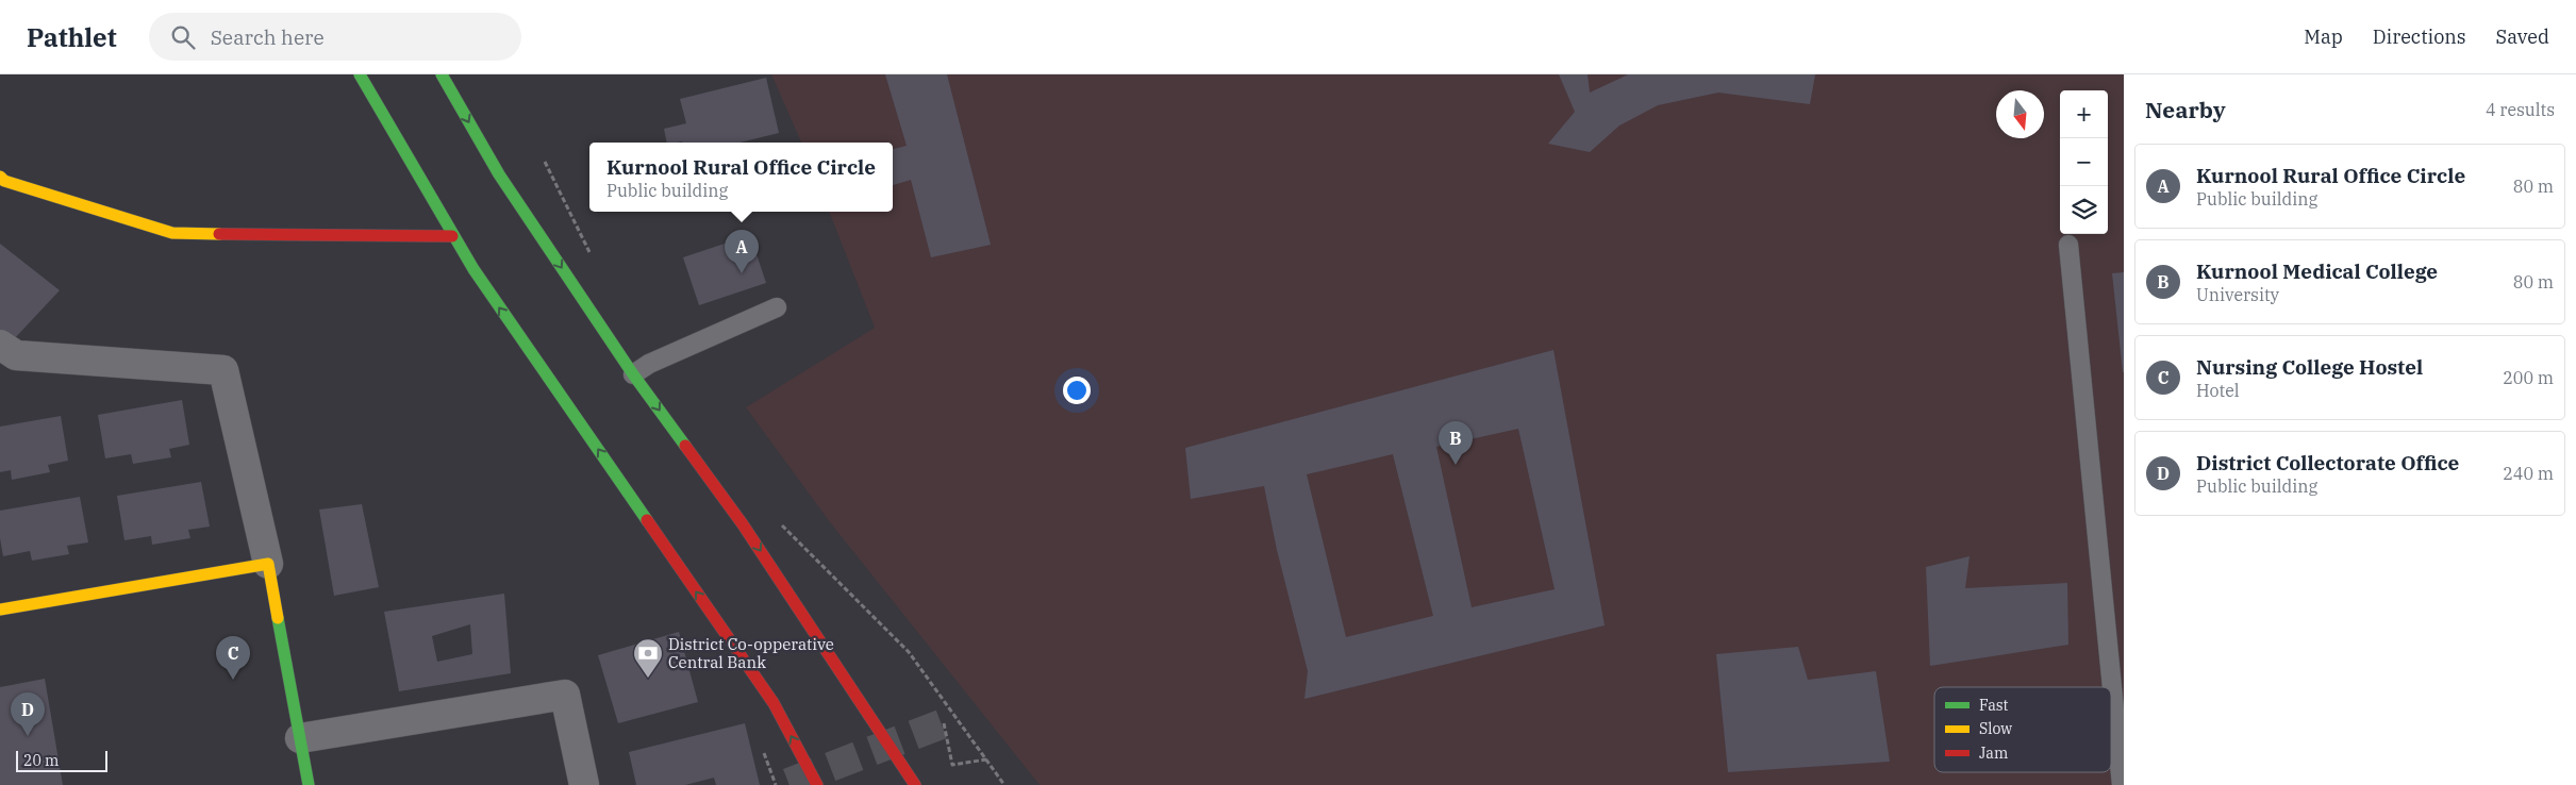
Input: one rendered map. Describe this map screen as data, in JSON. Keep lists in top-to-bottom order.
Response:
{
  "places": {
    "bank": ["District Co-opperative Central Bank"]
  },
  "legend": ["Fast", "Slow", "Jam"],
  "scale_bar": "20 m",
  "north": "bottom",
  "page": {
    "header": "Pathlet",
    "search": "Search here",
    "nav": ["Map", "Directions", "Saved"],
    "heading": ["Nearby", "4 results"],
    "map_buttons": ["+", "−"],
    "popup": ["Kurnool Rural Office Circle", "Public building"],
    "list": [
      {
        "mark": "A",
        "name": "Kurnool Rural Office Circle",
        "note": "Public building",
        "value": "80 m"
      },
      {
        "mark": "B",
        "name": "Kurnool Medical College",
        "note": "University",
        "value": "80 m"
      },
      {
        "mark": "C",
        "name": "Nursing College Hostel",
        "note": "Hotel",
        "value": "200 m"
      },
      {
        "mark": "D",
        "name": "District Collectorate Office",
        "note": "Public building",
        "value": "240 m"
      }
    ],
    "pins": [
      "A",
      "B",
      "C",
      "D"
    ],
    "scale": "20 m"
  }
}
